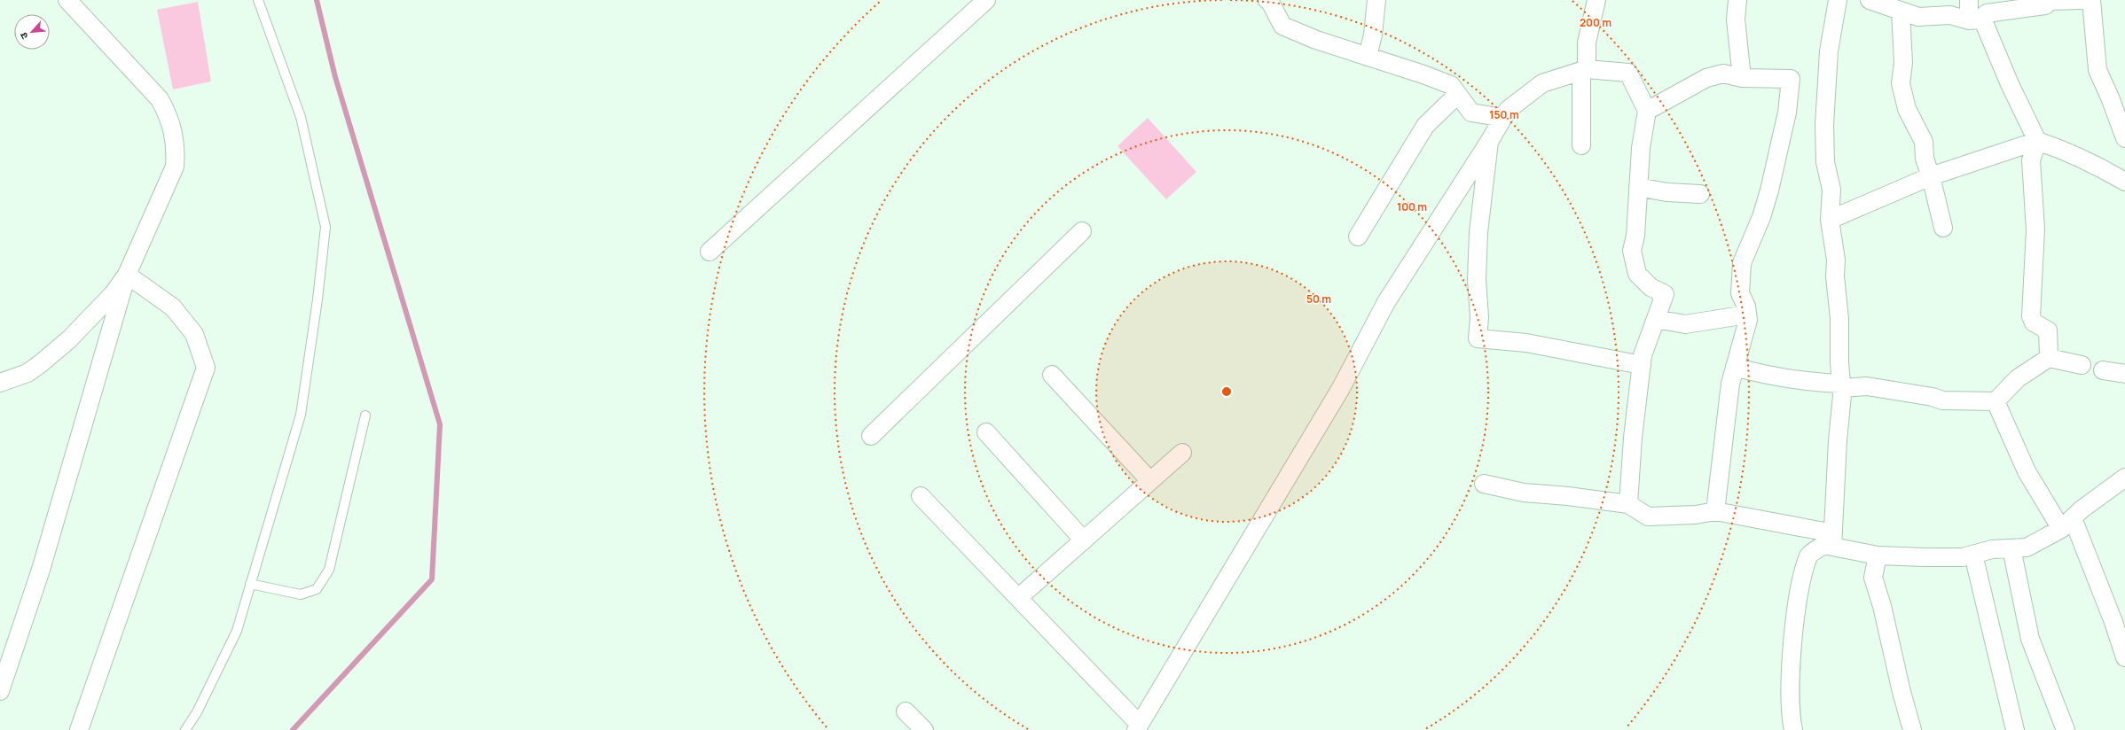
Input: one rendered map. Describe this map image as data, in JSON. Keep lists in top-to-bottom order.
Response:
{
  "north": "bottom left",
  "rings": [
    "200 m",
    "150 m",
    "100 m",
    "50 m"
  ]
}
